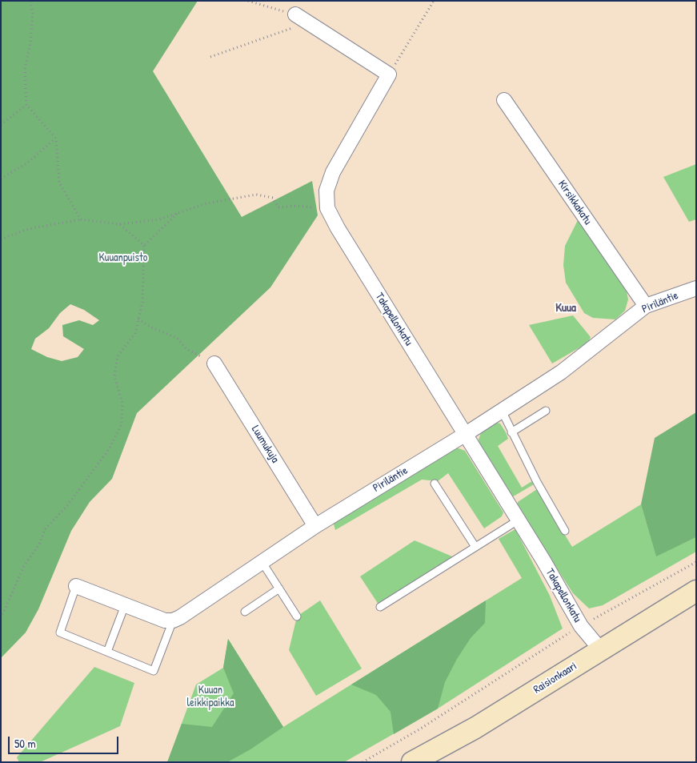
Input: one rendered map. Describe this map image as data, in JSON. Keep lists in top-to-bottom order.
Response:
{
  "streets": {
    "main road": ["Raisionkaari"],
    "street": [
      "Kirsikkakatu",
      "Piriläntie",
      "Takapellonkatu",
      "Luumukuja"
    ]
  },
  "crossings": [
    ["Kirsikkakatu", "Piriläntie"],
    ["Piriläntie", "Takapellonkatu"],
    ["Piriläntie", "Luumukuja"],
    ["Takapellonkatu", "Raisionkaari"]
  ],
  "districts": ["Kuua"],
  "parks": ["Kuuanpuisto", "Kuuan leikkipaikka"],
  "scale_bar": "50 m"
}
